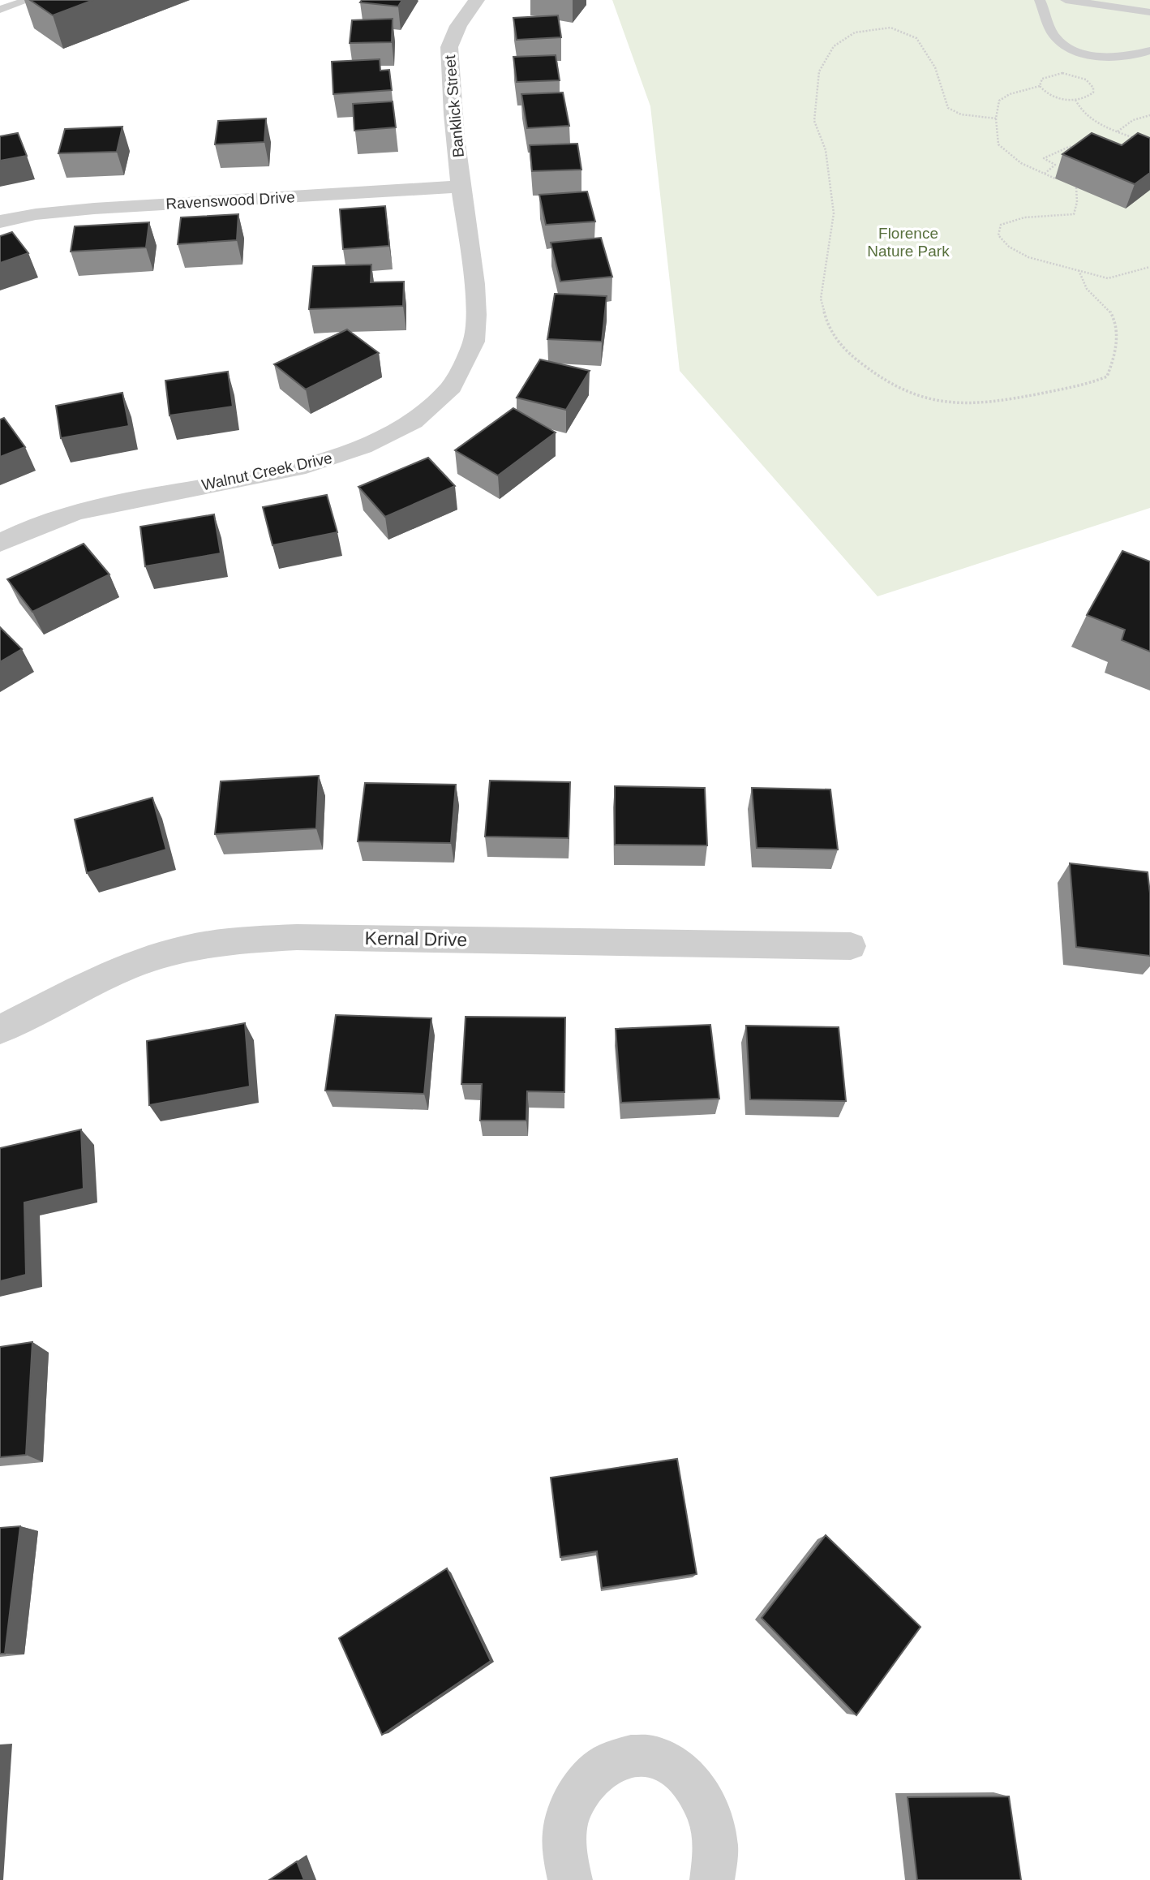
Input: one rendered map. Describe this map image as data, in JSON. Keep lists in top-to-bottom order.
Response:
{
  "streets": {
    "street": [
      "Banklick Street",
      "Ravenswood Drive",
      "Walnut Creek Drive",
      "Kernal Drive"
    ]
  },
  "crossings": [
    ["Banklick Street", "Ravenswood Drive"],
    ["Banklick Street", "Walnut Creek Drive"],
    ["Ravenswood Drive", "Walnut Creek Drive"]
  ],
  "parks": ["Florence Nature Park"]
}
